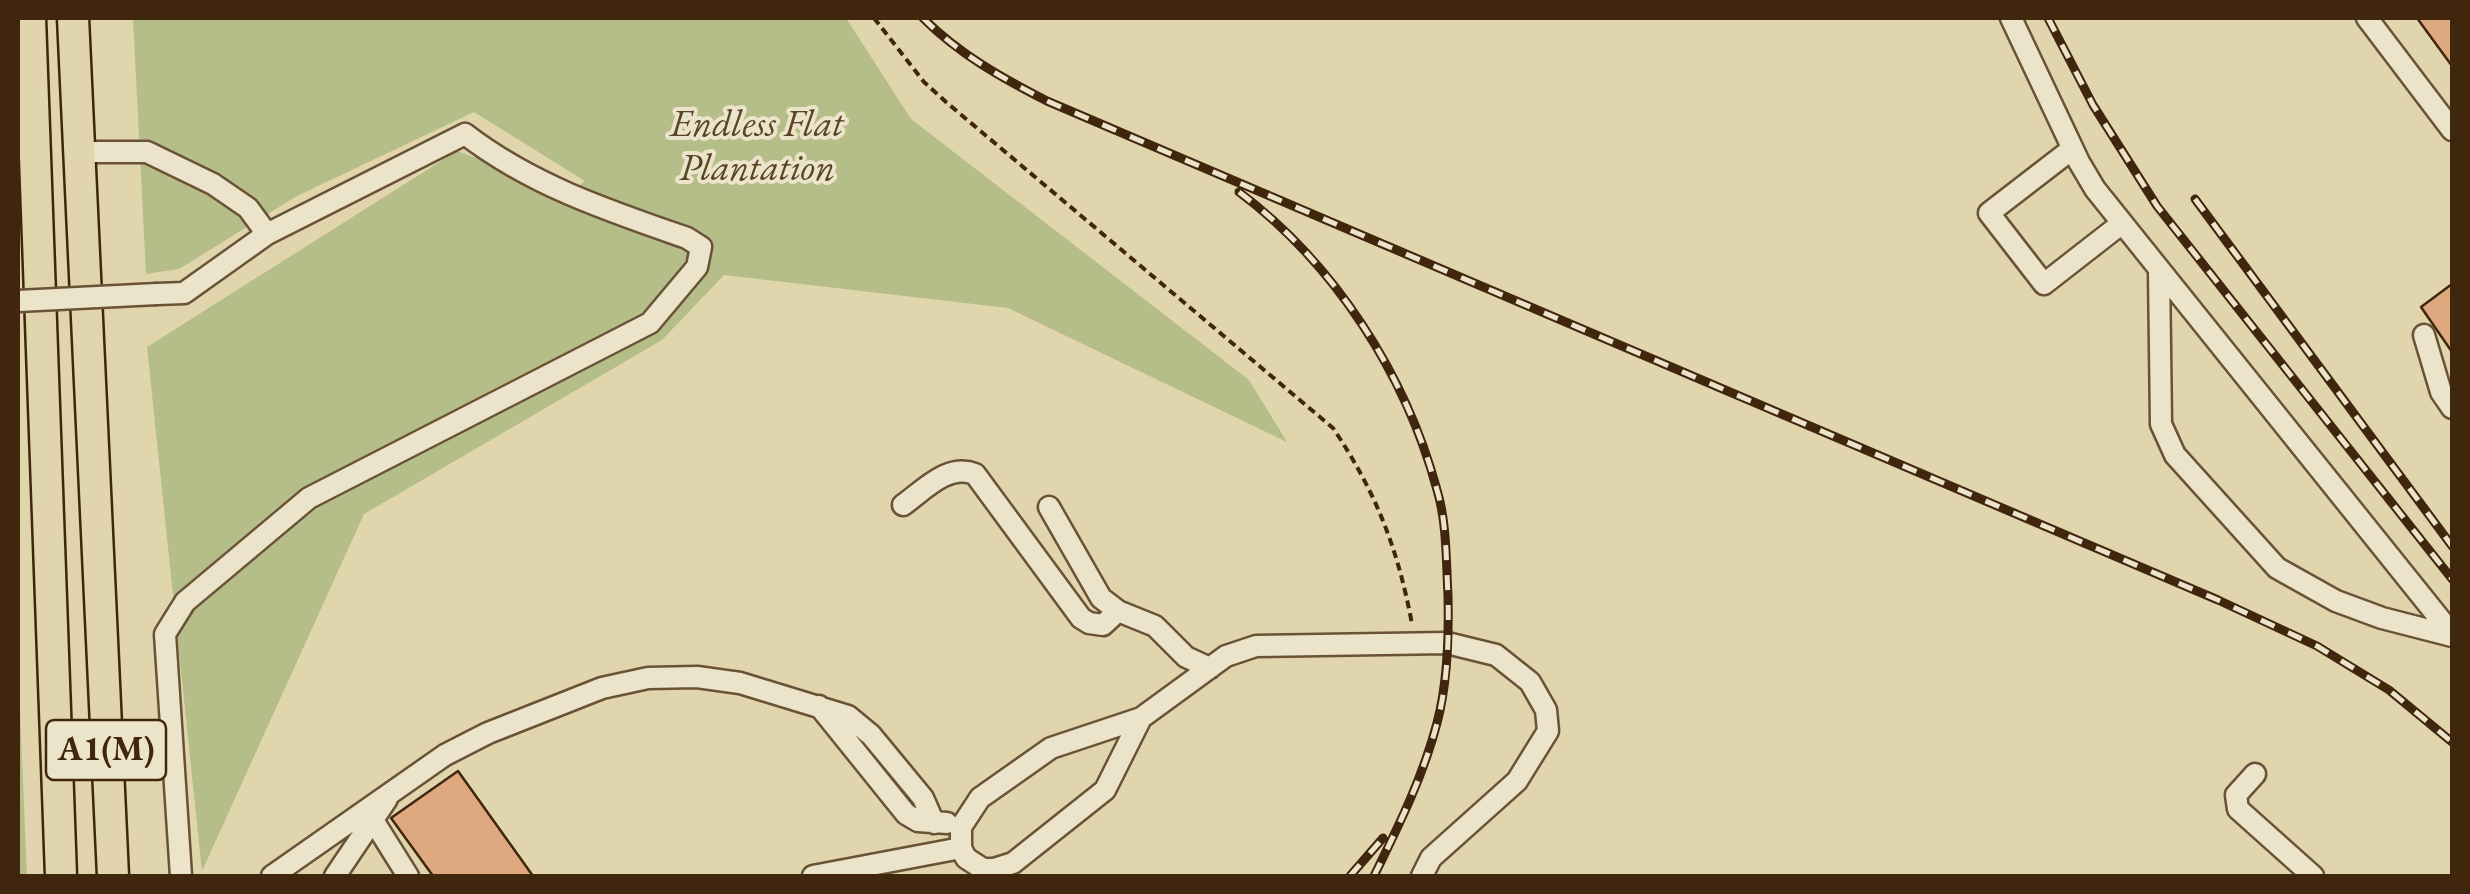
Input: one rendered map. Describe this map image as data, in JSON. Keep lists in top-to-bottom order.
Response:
{
  "streets": {
    "highway": ["A1(M)"]
  },
  "parks": ["Endless Flat Plantation"]
}
